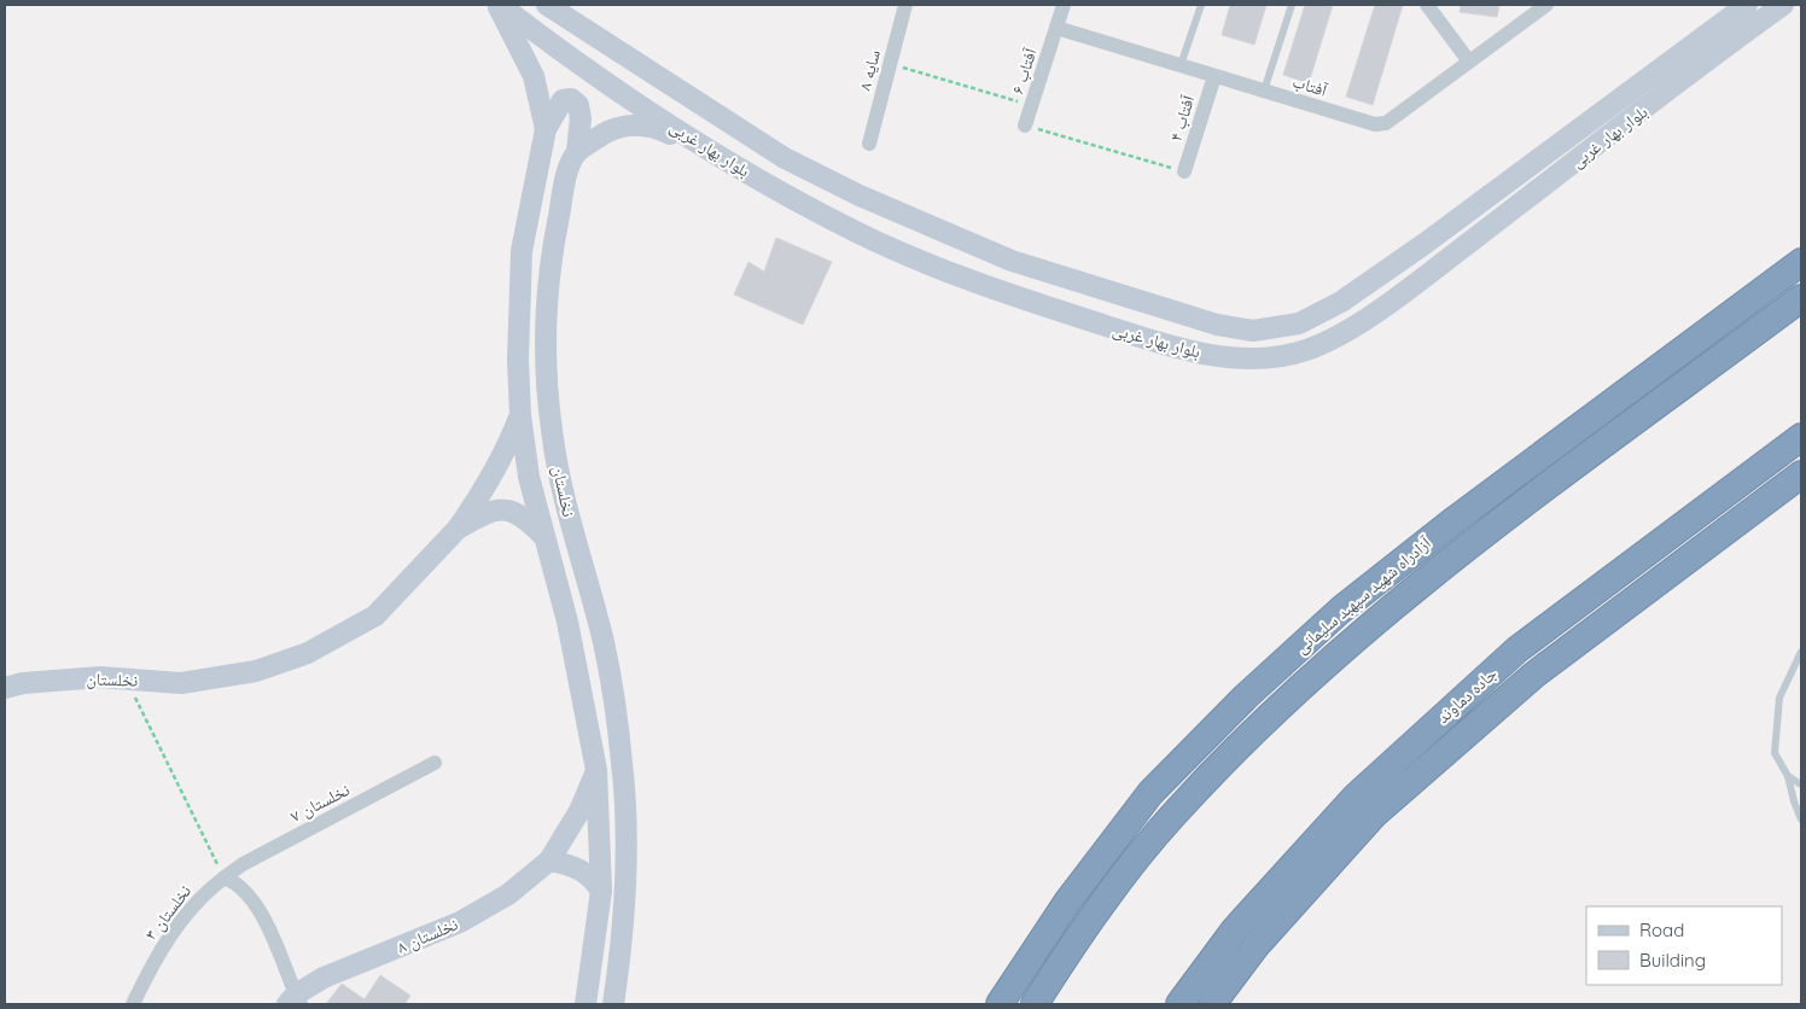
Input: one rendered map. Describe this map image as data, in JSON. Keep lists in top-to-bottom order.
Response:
{
  "streets": {
    "highway": ["آزادراه شهید سپهبد سلیمانی", "جاده دماوند"],
    "street": [
      "سایه ۸",
      "آفتاب ۶",
      "آفتاب",
      "آفتاب ۴",
      "بلوار بهار غربی",
      "نخلستان",
      "نخلستان ۷",
      "نخلستان ۳",
      "نخلستان ۸"
    ]
  },
  "crossings": [
    ["آفتاب ۶", "آفتاب"],
    ["آفتاب", "آفتاب ۴"],
    ["بلوار بهار غربی", "نخلستان"],
    ["نخلستان", "نخلستان ۸"],
    ["نخلستان ۷", "نخلستان ۳"]
  ],
  "legend": ["Road", "Building"]
}
